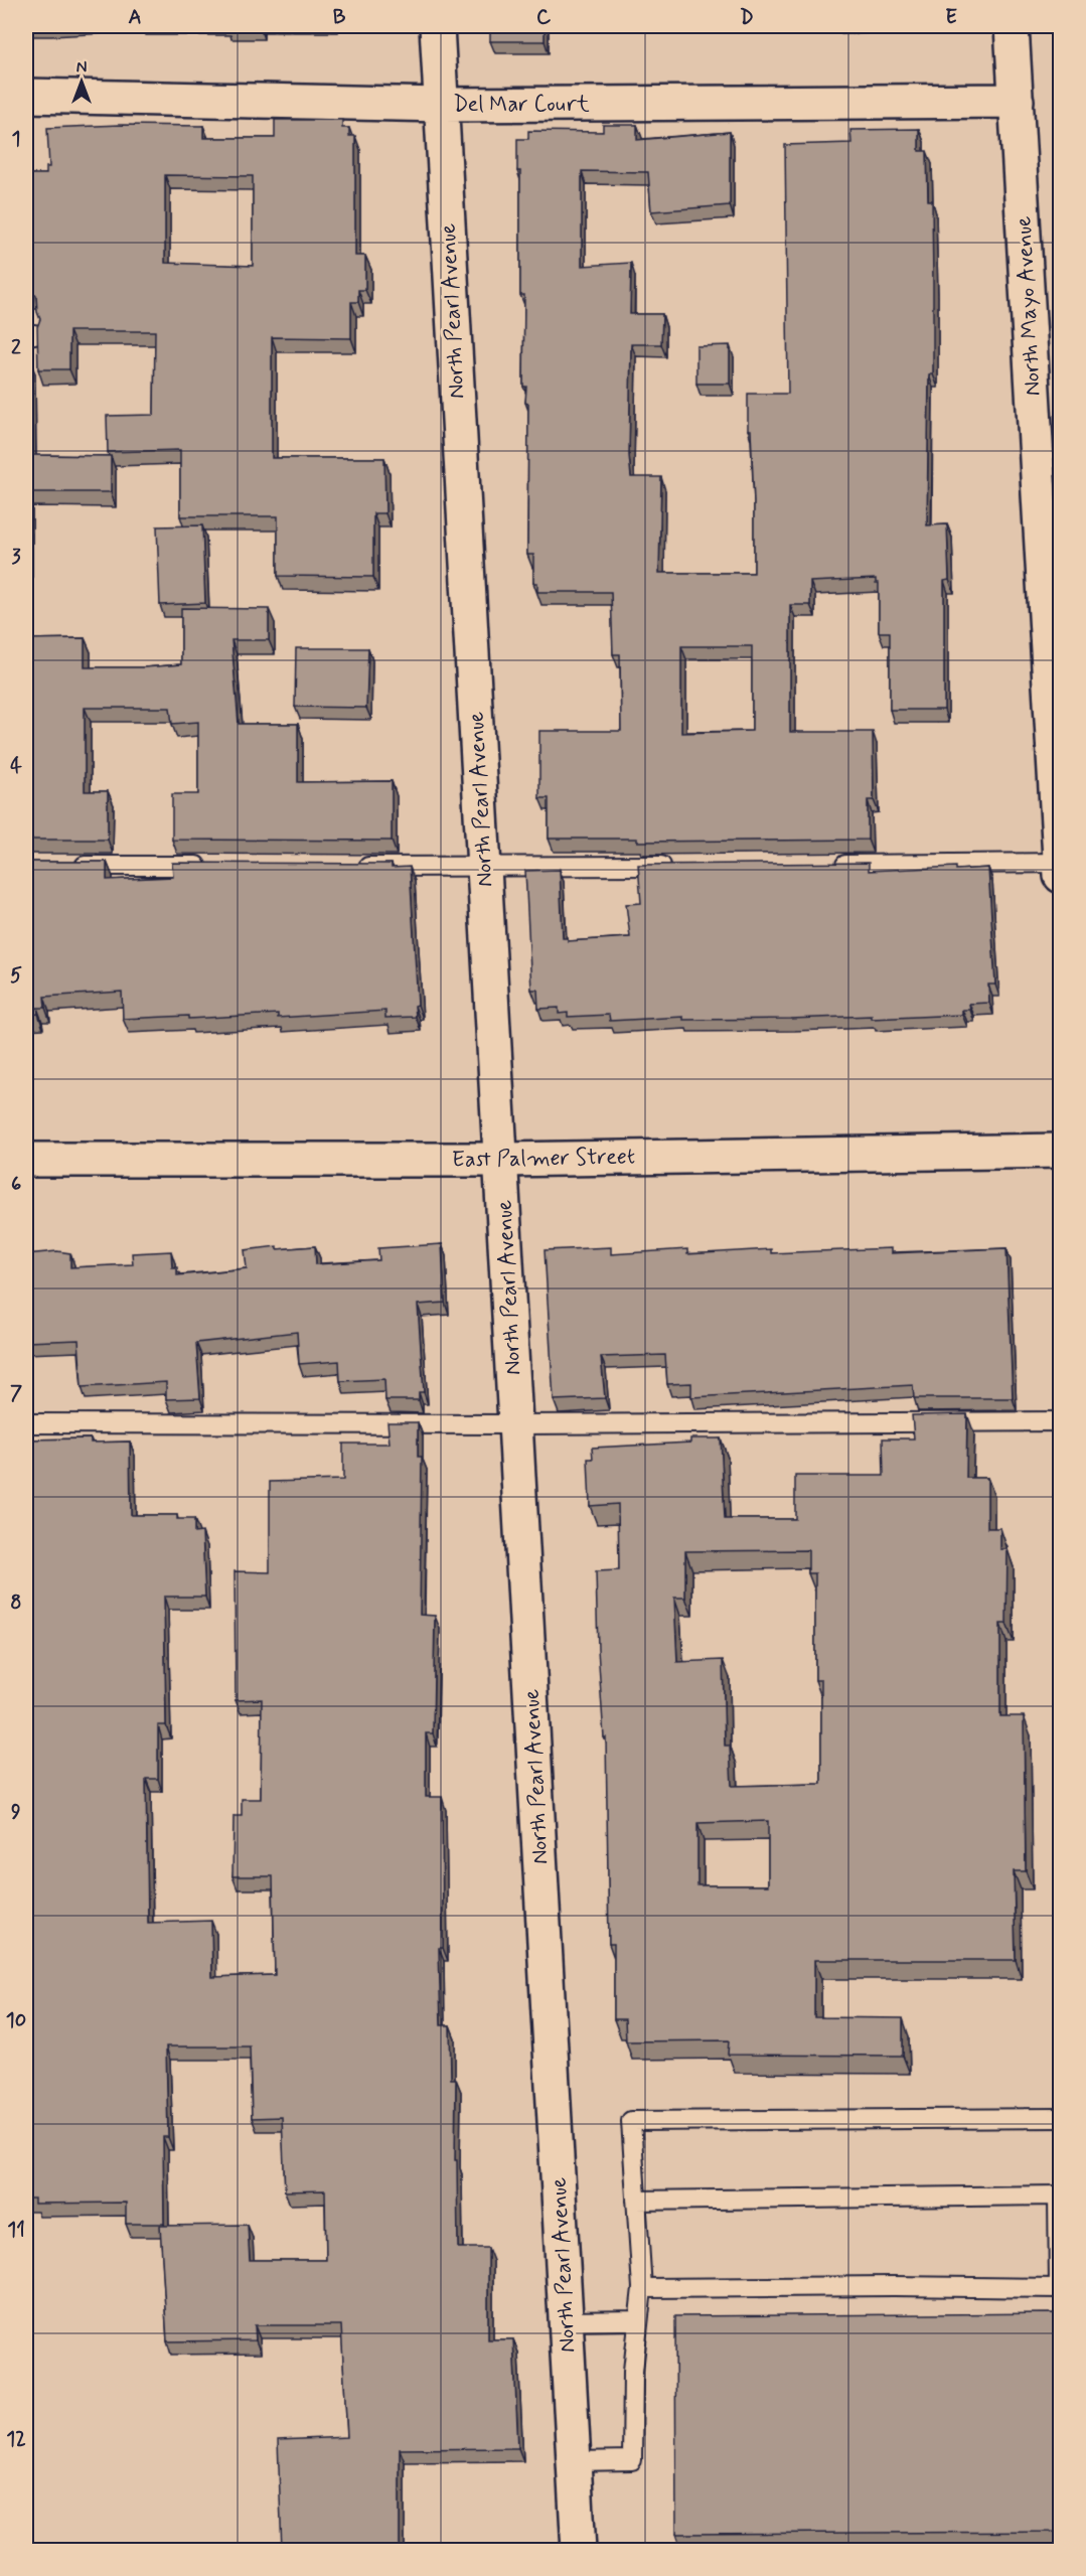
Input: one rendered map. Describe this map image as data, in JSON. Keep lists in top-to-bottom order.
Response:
{
  "streets": {
    "street": [
      "Del Mar Court",
      "North Mayo Avenue",
      "North Pearl Avenue",
      "East Palmer Street"
    ]
  },
  "crossings": [
    ["Del Mar Court", "North Mayo Avenue"],
    ["Del Mar Court", "North Pearl Avenue"],
    ["North Pearl Avenue", "East Palmer Street"]
  ],
  "north": "top",
  "grid": {
    "columns": [
      "A",
      "B",
      "C",
      "D",
      "E"
    ],
    "rows": [
      "1",
      "2",
      "3",
      "4",
      "5",
      "6",
      "7",
      "8",
      "9",
      "10",
      "11",
      "12"
    ]
  }
}
